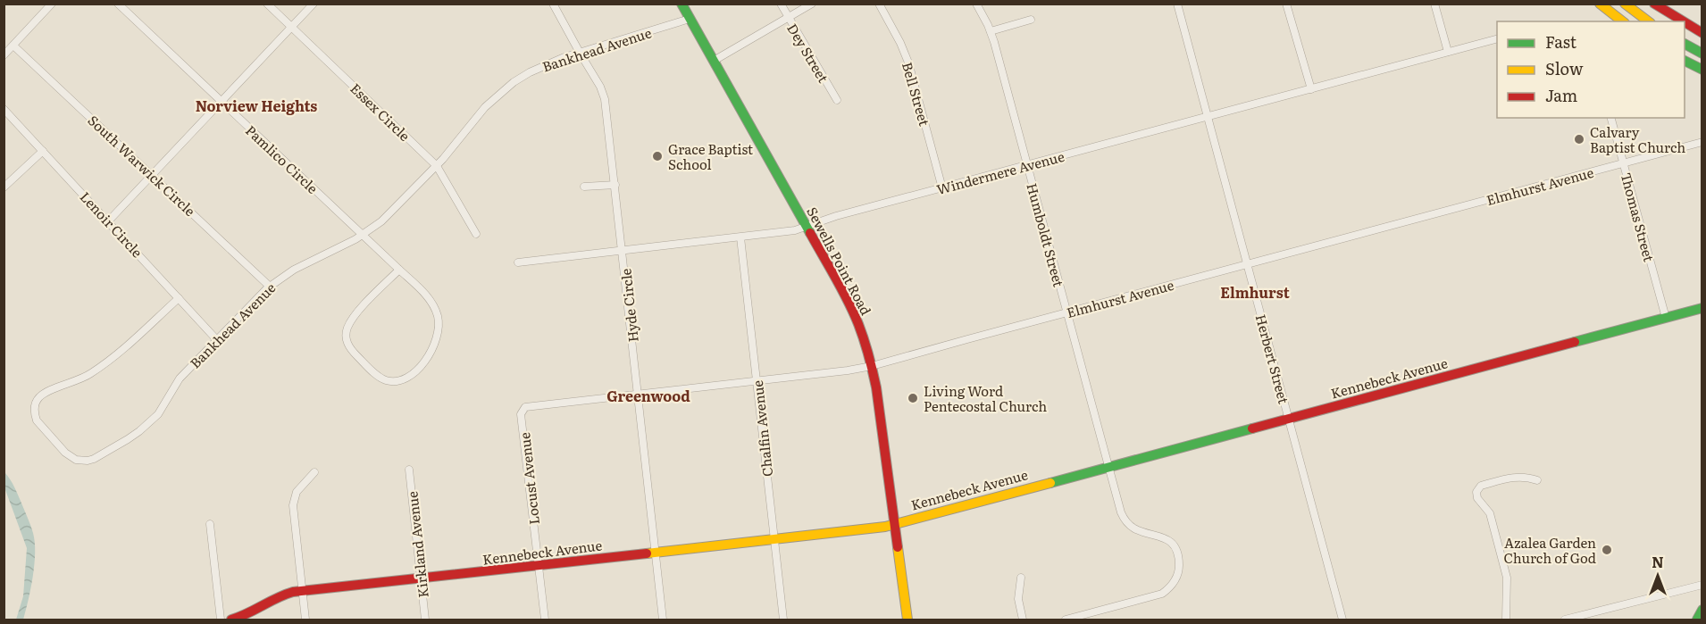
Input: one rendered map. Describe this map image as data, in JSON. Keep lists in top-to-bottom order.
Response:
{
  "streets": {
    "main road": ["Sewells Point Road", "Kennebeck Avenue"],
    "street": [
      "Bankhead Avenue",
      "Dey Street",
      "Bell Street",
      "Essex Circle",
      "Pamlico Circle",
      "South Warwick Circle",
      "Windermere Avenue",
      "Elmhurst Avenue",
      "Thomas Street",
      "Lenoir Circle",
      "Humboldt Street",
      "Hyde Circle",
      "Herbert Street",
      "Chalfin Avenue",
      "Locust Avenue",
      "Kirkland Avenue"
    ]
  },
  "crossings": [
    ["Bankhead Avenue", "Essex Circle"],
    ["Bankhead Avenue", "Pamlico Circle"],
    ["Bankhead Avenue", "South Warwick Circle"],
    ["Bankhead Avenue", "Lenoir Circle"],
    ["Bankhead Avenue", "Sewells Point Road"],
    ["Bankhead Avenue", "Hyde Circle"],
    ["Bell Street", "Windermere Avenue"],
    ["Windermere Avenue", "Humboldt Street"],
    ["Windermere Avenue", "Sewells Point Road"],
    ["Windermere Avenue", "Hyde Circle"],
    ["Windermere Avenue", "Herbert Street"],
    ["Windermere Avenue", "Chalfin Avenue"],
    ["Elmhurst Avenue", "Thomas Street"],
    ["Elmhurst Avenue", "Humboldt Street"],
    ["Elmhurst Avenue", "Sewells Point Road"],
    ["Elmhurst Avenue", "Hyde Circle"],
    ["Elmhurst Avenue", "Herbert Street"],
    ["Elmhurst Avenue", "Chalfin Avenue"],
    ["Elmhurst Avenue", "Locust Avenue"],
    ["Thomas Street", "Kennebeck Avenue"],
    ["Humboldt Street", "Kennebeck Avenue"],
    ["Sewells Point Road", "Kennebeck Avenue"],
    ["Hyde Circle", "Kennebeck Avenue"],
    ["Herbert Street", "Kennebeck Avenue"],
    ["Kennebeck Avenue", "Chalfin Avenue"],
    ["Kennebeck Avenue", "Locust Avenue"],
    ["Kennebeck Avenue", "Kirkland Avenue"]
  ],
  "districts": ["Norview Heights", "Elmhurst", "Greenwood"],
  "places": [
    "Calvary Baptist Church",
    "Grace Baptist School",
    "Living Word Pentecostal Church",
    "Azalea Garden Church of God"
  ],
  "legend": ["Fast", "Slow", "Jam"],
  "north": "top"
}
